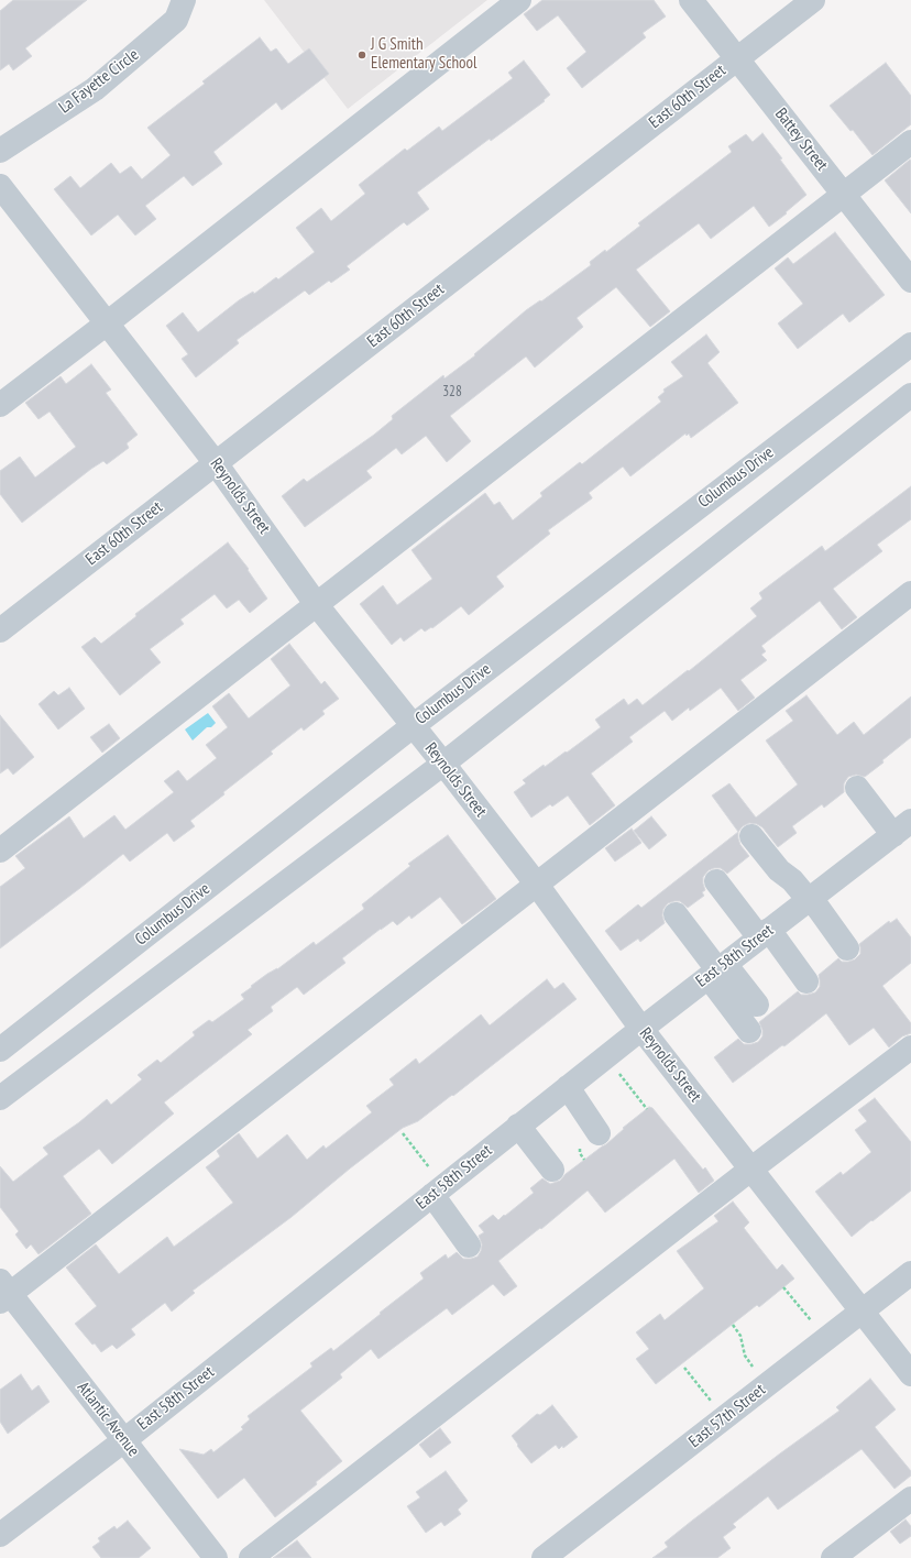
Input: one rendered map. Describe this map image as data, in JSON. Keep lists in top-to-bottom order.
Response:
{
  "streets": {
    "street": [
      "La Fayette Circle",
      "East 60th Street",
      "Battey Street",
      "Columbus Drive",
      "Reynolds Street",
      "East 58th Street",
      "East 57th Street",
      "Atlantic Avenue"
    ]
  },
  "crossings": [
    ["East 60th Street", "Battey Street"],
    ["East 60th Street", "Reynolds Street"],
    ["Columbus Drive", "Reynolds Street"],
    ["Reynolds Street", "East 58th Street"],
    ["Reynolds Street", "East 57th Street"],
    ["East 58th Street", "Atlantic Avenue"]
  ],
  "places": ["J G Smith Elementary School"],
  "house_numbers": ["328"]
}
